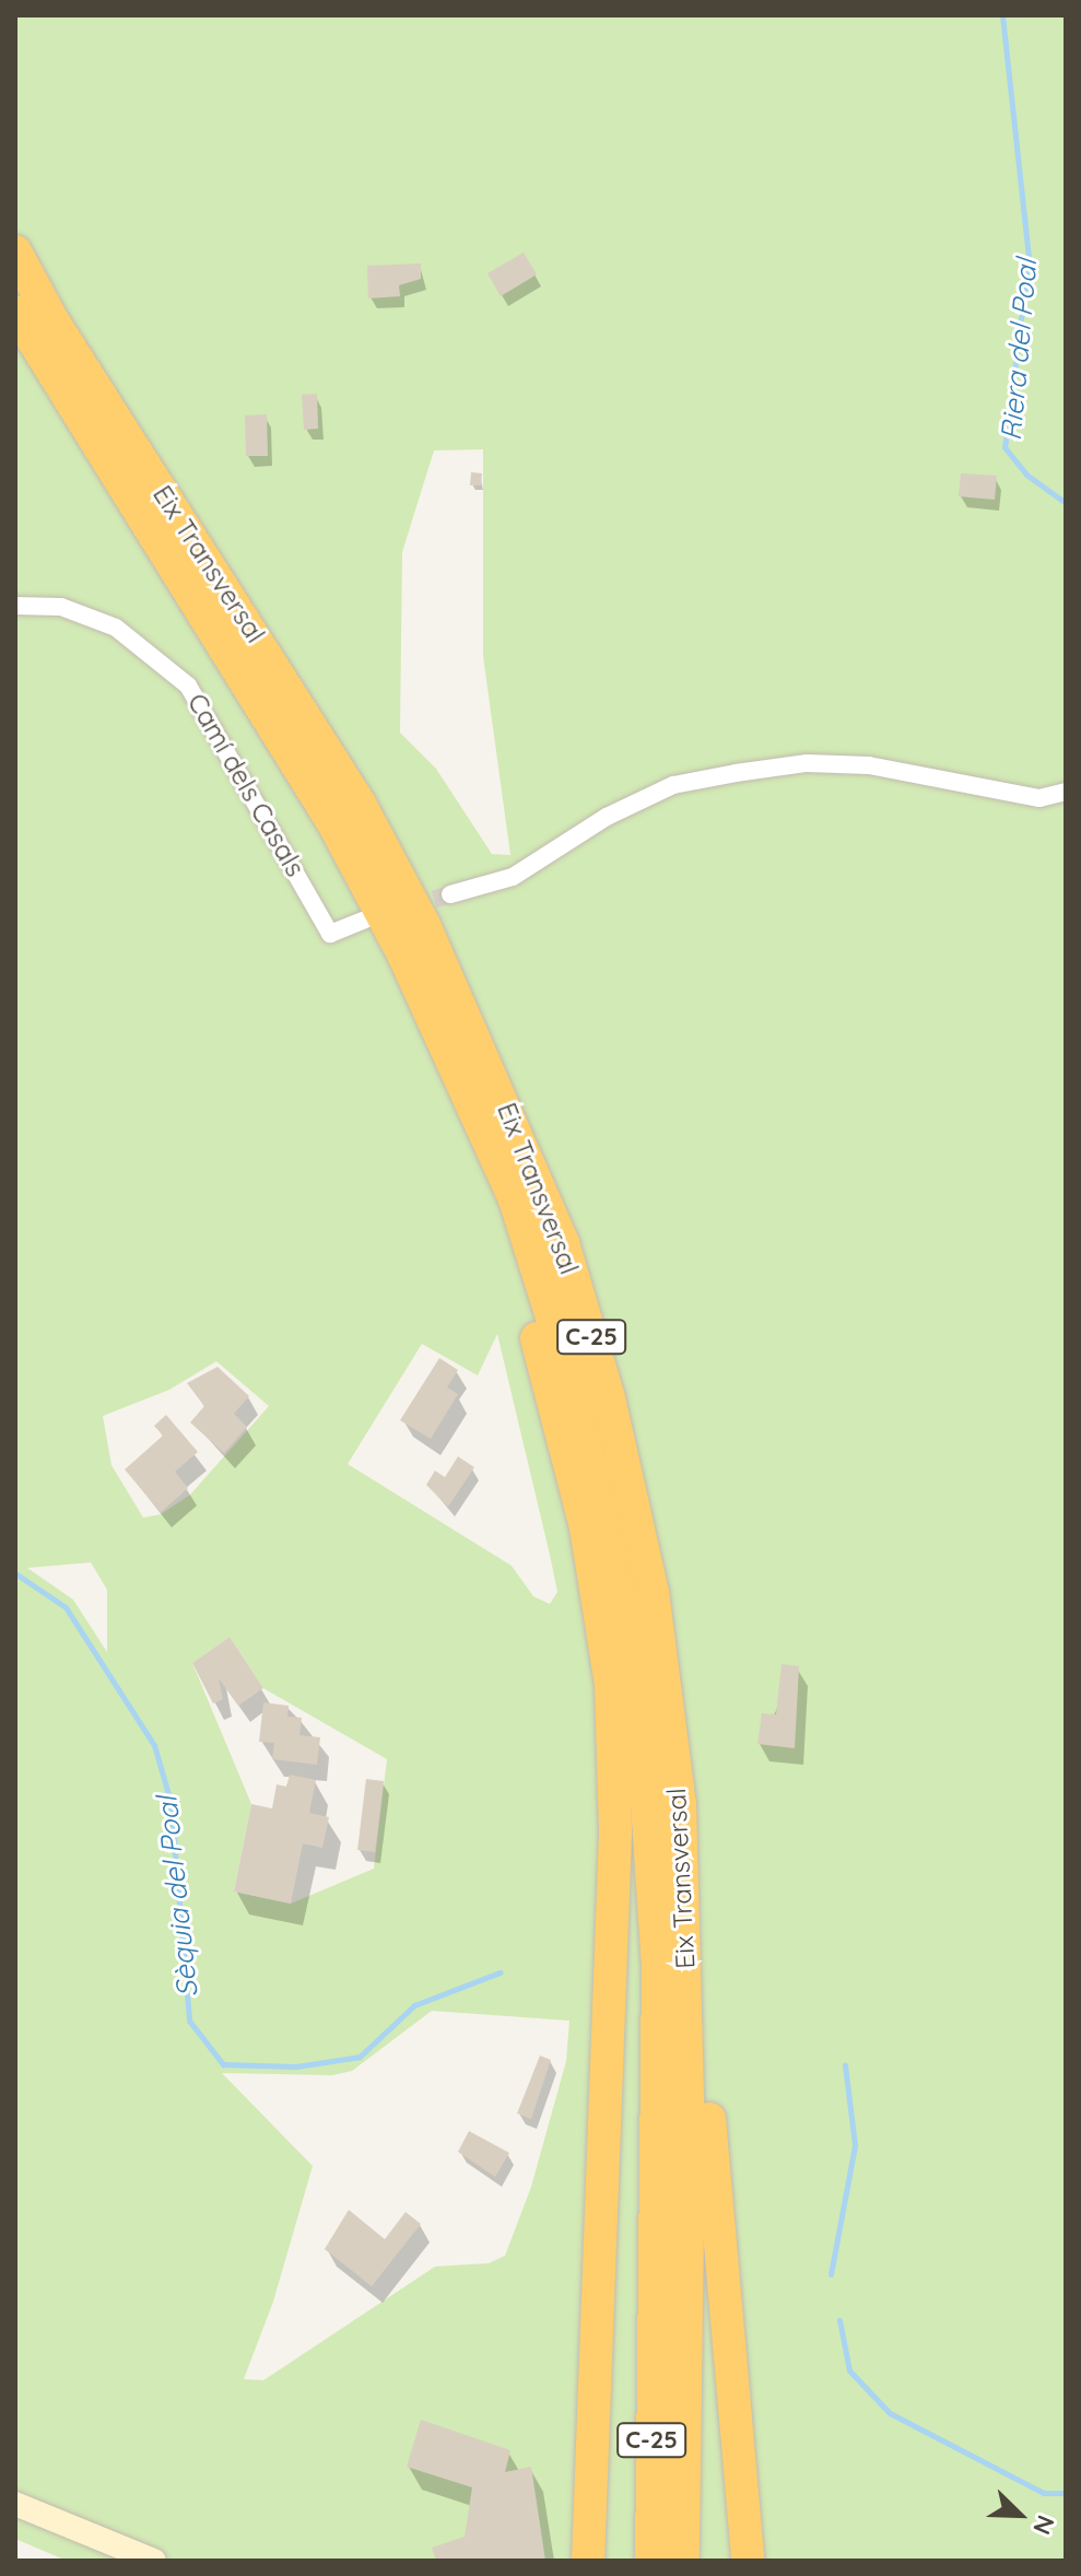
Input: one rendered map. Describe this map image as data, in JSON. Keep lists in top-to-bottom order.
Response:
{
  "streets": {
    "highway": ["Eix Transversal", "C-25"],
    "street": ["Camí dels Casals"]
  },
  "water": ["Riera del Poal", "Sèquia del Poal"],
  "north": "bottom right"
}
